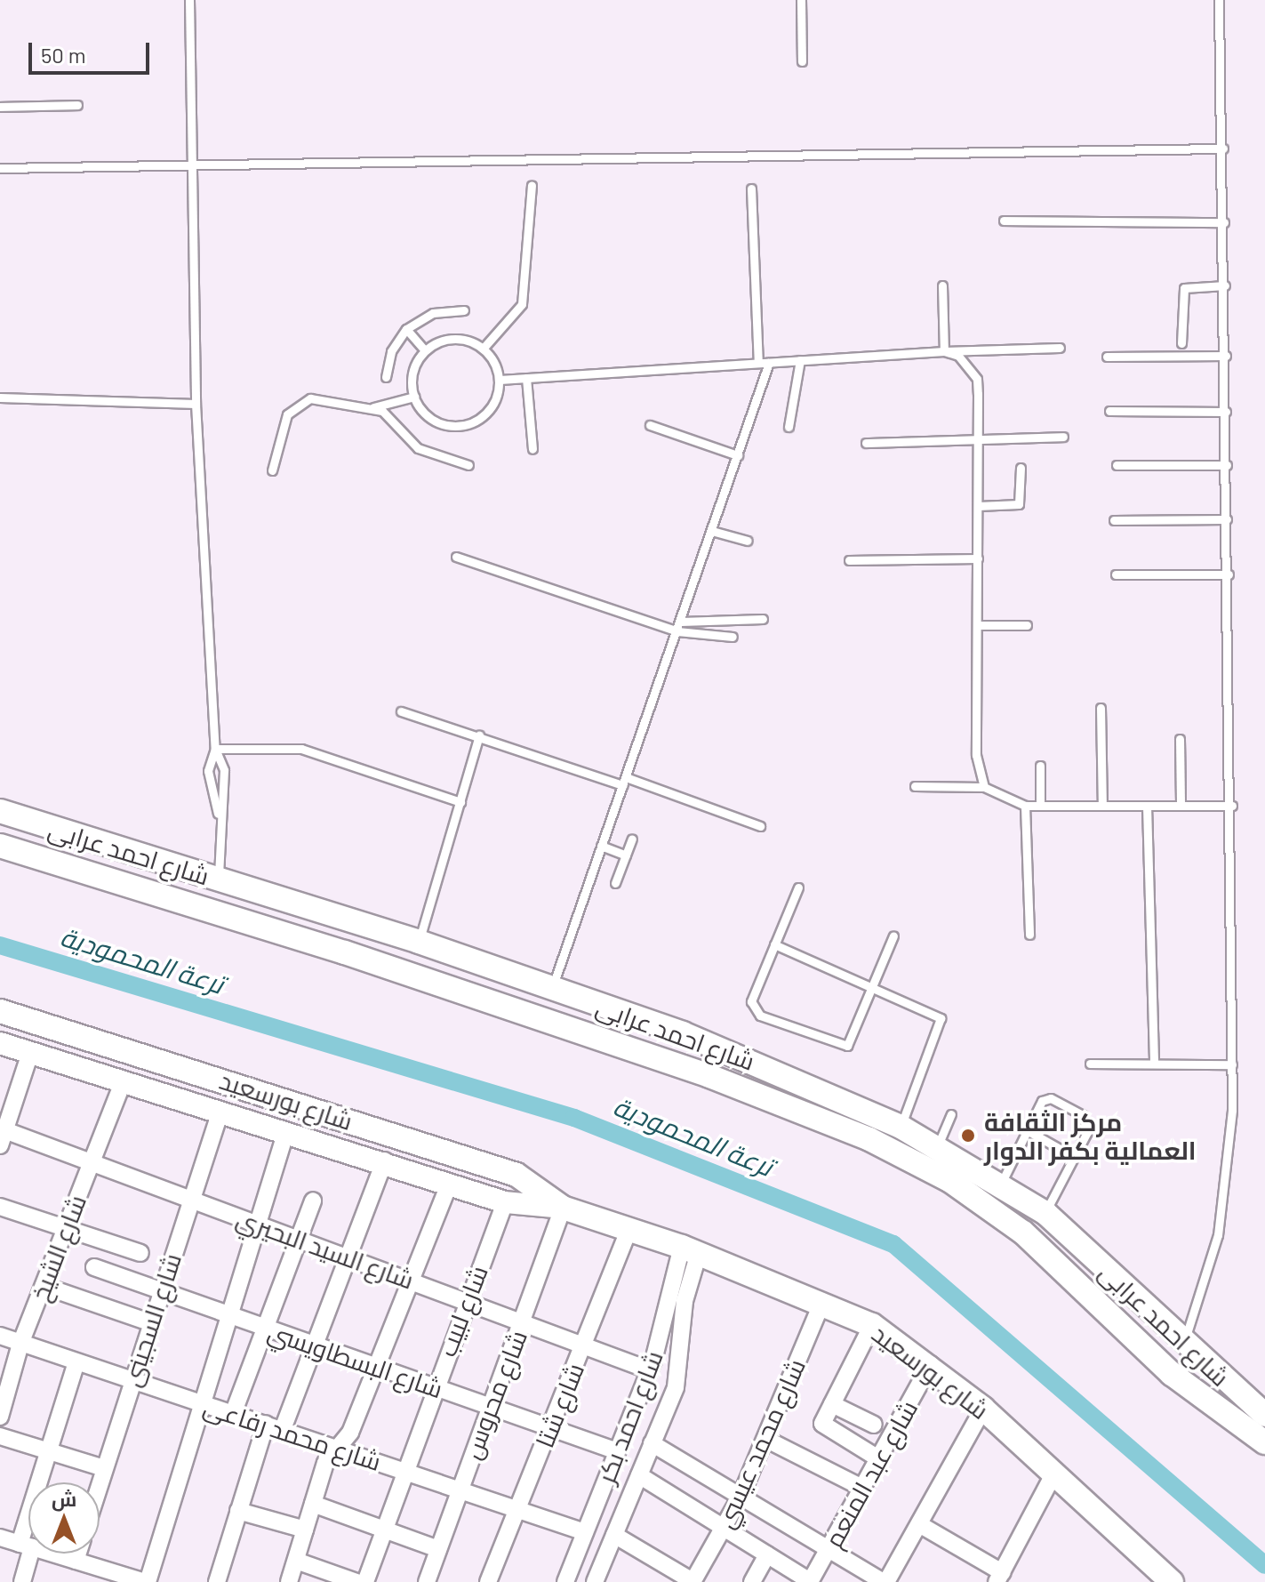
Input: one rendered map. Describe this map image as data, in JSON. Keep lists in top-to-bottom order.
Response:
{
  "streets": {
    "main road": ["شارع احمد عرابى", "شارع بورسعيد"],
    "street": [
      "شارع الشيخ",
      "شارع السيد البحيري",
      "شارع لبيب",
      "شارع السجينى",
      "شارع البسطاويسي",
      "شارع محروس",
      "شارع شتا",
      "شارع احمد بكر",
      "شارع محمد رفاعى",
      "شارع محمد عيسي",
      "شارع عبد المنعم"
    ]
  },
  "crossings": [
    ["شارع بورسعيد", "شارع الشيخ"],
    ["شارع بورسعيد", "شارع لبيب"],
    ["شارع بورسعيد", "شارع السجينى"],
    ["شارع بورسعيد", "شارع محروس"],
    ["شارع بورسعيد", "شارع شتا"],
    ["شارع بورسعيد", "شارع احمد بكر"],
    ["شارع بورسعيد", "شارع محمد عيسي"],
    ["شارع بورسعيد", "شارع عبد المنعم"],
    ["شارع الشيخ", "شارع السيد البحيري"],
    ["شارع الشيخ", "شارع محمد رفاعى"],
    ["شارع السيد البحيري", "شارع لبيب"],
    ["شارع السيد البحيري", "شارع السجينى"],
    ["شارع السيد البحيري", "شارع محروس"],
    ["شارع السيد البحيري", "شارع شتا"],
    ["شارع السيد البحيري", "شارع احمد بكر"],
    ["شارع لبيب", "شارع البسطاويسي"],
    ["شارع لبيب", "شارع محمد رفاعى"],
    ["شارع السجينى", "شارع البسطاويسي"],
    ["شارع السجينى", "شارع محمد رفاعى"],
    ["شارع البسطاويسي", "شارع محروس"],
    ["شارع البسطاويسي", "شارع شتا"],
    ["شارع البسطاويسي", "شارع احمد بكر"],
    ["شارع محروس", "شارع محمد رفاعى"],
    ["شارع شتا", "شارع محمد رفاعى"],
    ["شارع احمد بكر", "شارع محمد رفاعى"]
  ],
  "water": ["ترعة المحمودية"],
  "places": ["مركز الثقافة العمالية بكفر الدوار"],
  "scale_bar": "50 m",
  "north": "top"
}
